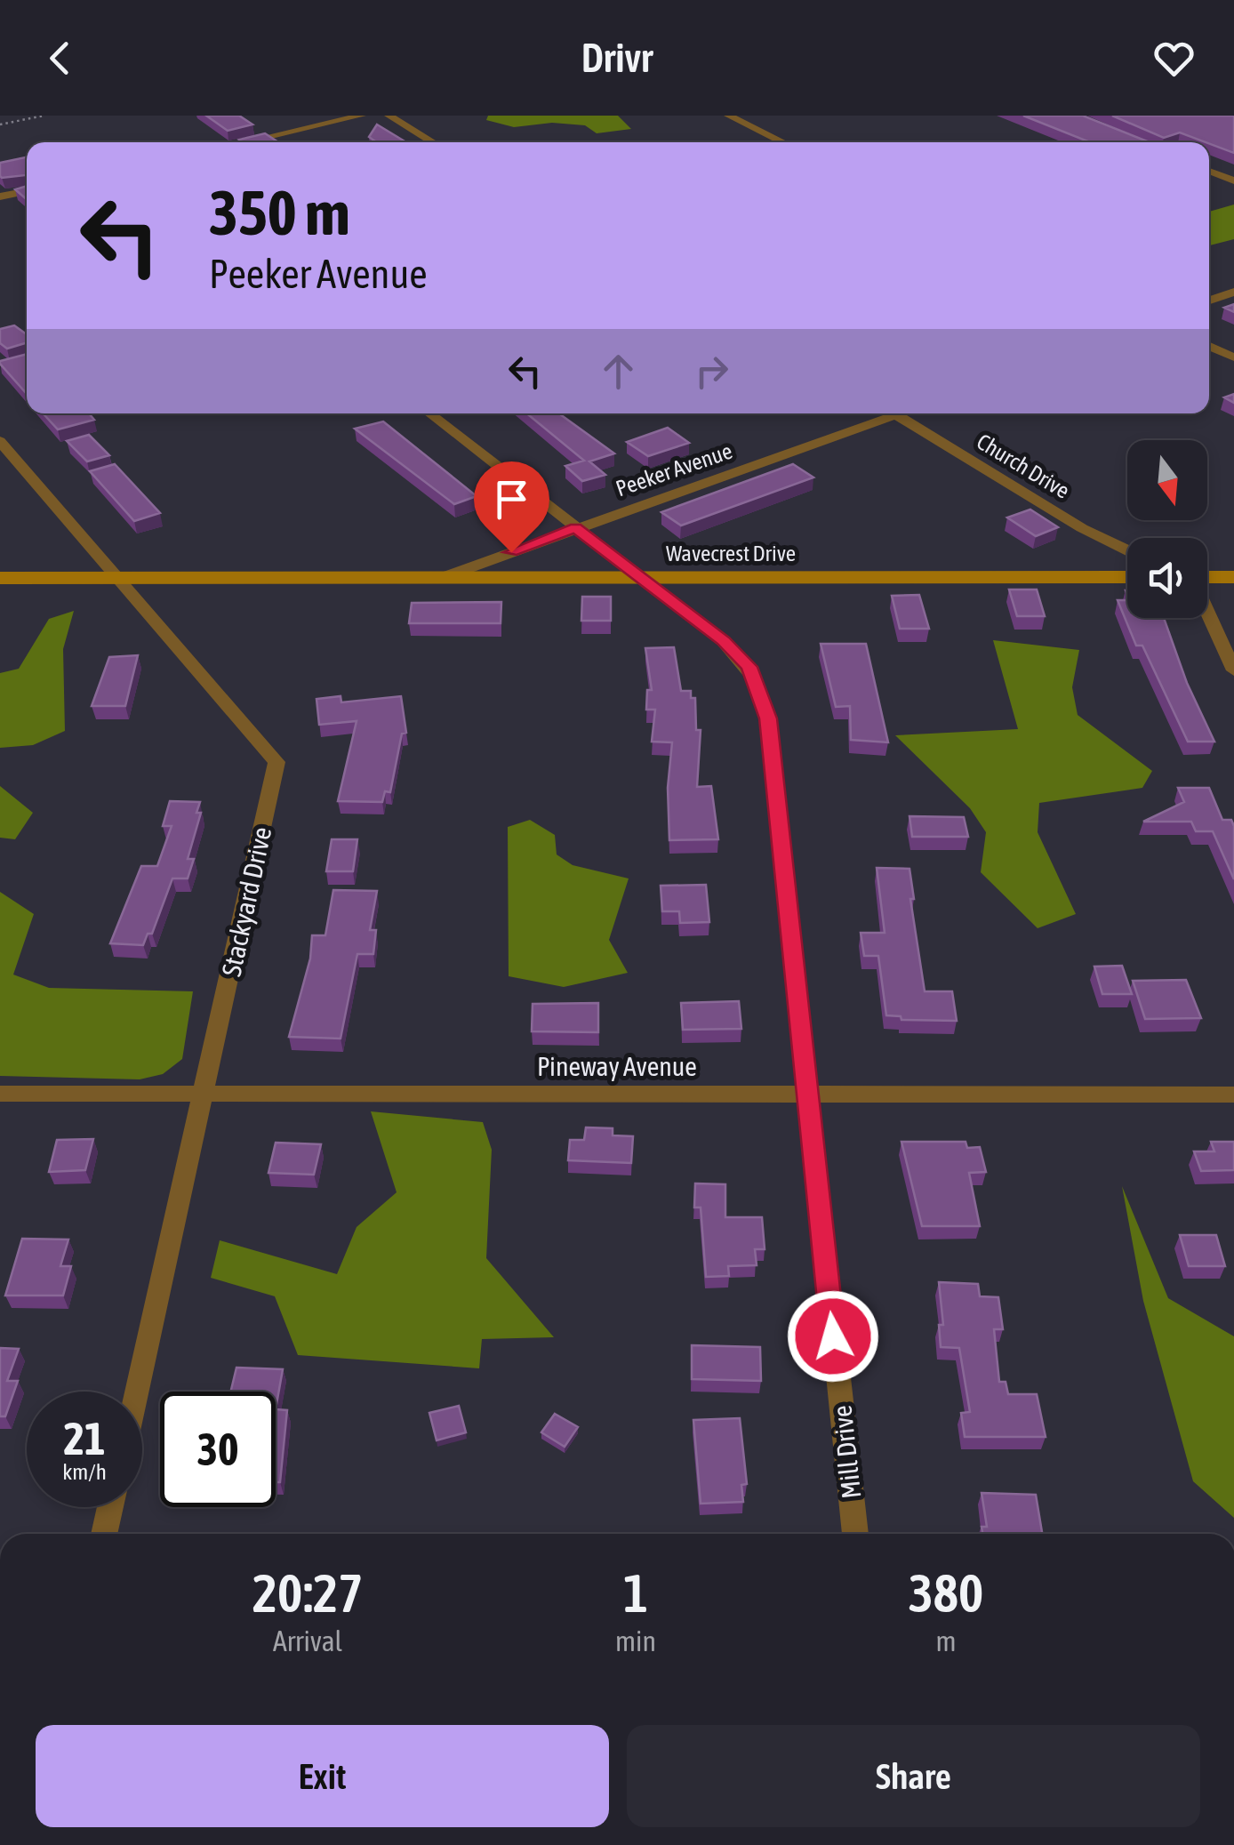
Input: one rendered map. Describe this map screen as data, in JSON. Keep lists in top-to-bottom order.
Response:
{
  "streets": {
    "street": [
      "Church Drive",
      "Peeker Avenue",
      "Wavecrest Drive",
      "Stackyard Drive",
      "Pineway Avenue",
      "Mill Drive"
    ]
  },
  "crossings": [
    ["Peeker Avenue", "Wavecrest Drive"],
    ["Peeker Avenue", "Mill Drive"],
    ["Wavecrest Drive", "Stackyard Drive"],
    ["Wavecrest Drive", "Mill Drive"],
    ["Stackyard Drive", "Pineway Avenue"],
    ["Pineway Avenue", "Mill Drive"]
  ],
  "north": "bottom",
  "page": {
    "header": "Drivr",
    "turn": ["350 m", "Peeker Avenue"],
    "speed": "21 km/h",
    "limit": "30",
    "eta": [
      "20:27",
      "Arrival",
      "1",
      "min",
      "380",
      "m"
    ],
    "buttons": ["Exit", "Share"]
  }
}
